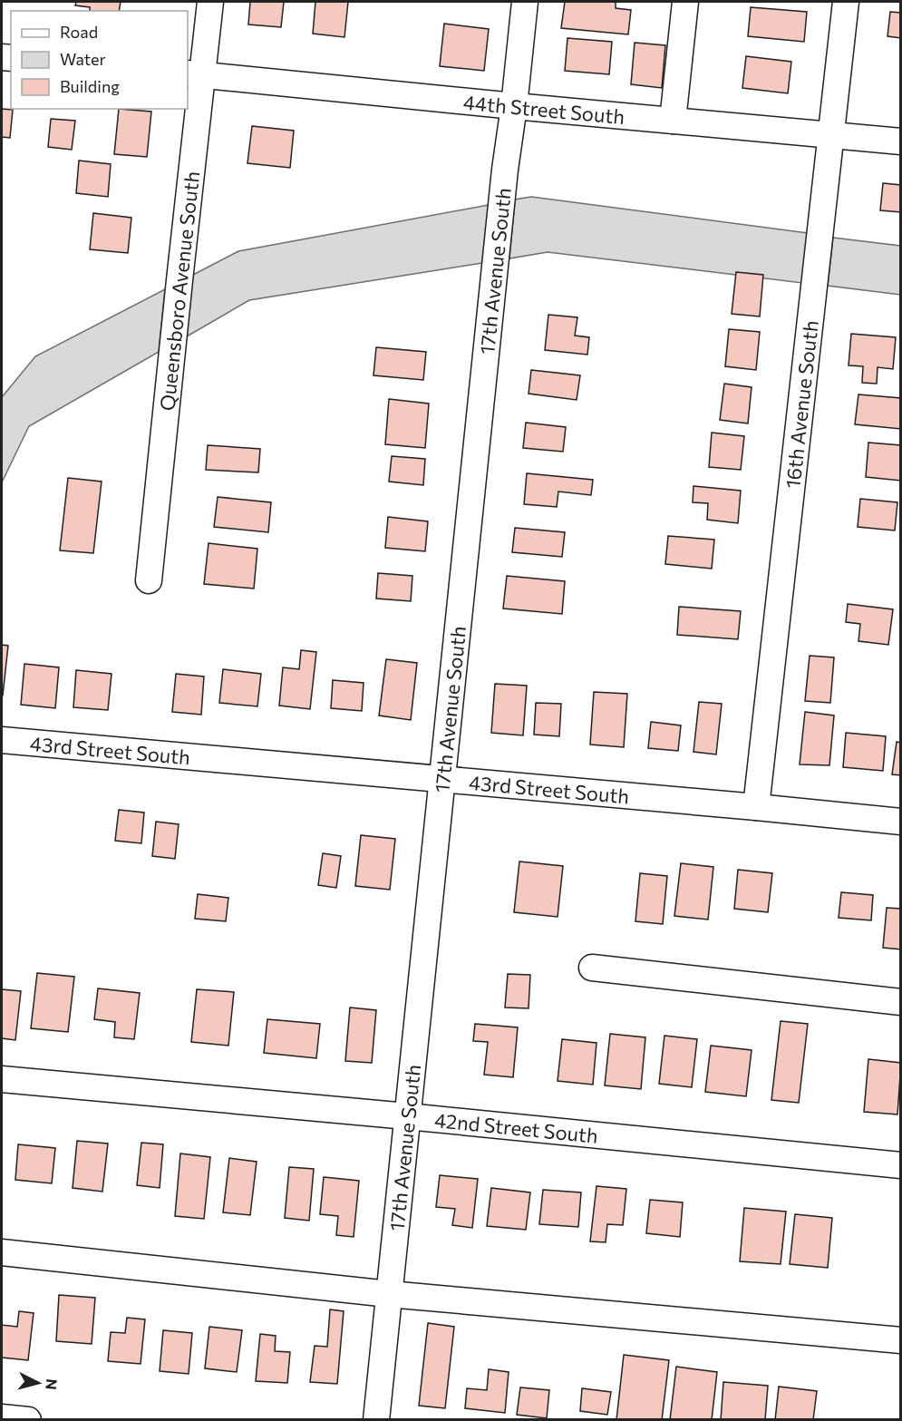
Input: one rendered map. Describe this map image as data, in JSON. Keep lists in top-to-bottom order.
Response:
{
  "streets": {
    "street": [
      "44th Street South",
      "17th Avenue South",
      "Queensboro Avenue South",
      "16th Avenue South",
      "43rd Street South",
      "42nd Street South"
    ]
  },
  "crossings": [
    ["44th Street South", "17th Avenue South"],
    ["44th Street South", "Queensboro Avenue South"],
    ["44th Street South", "16th Avenue South"],
    ["17th Avenue South", "43rd Street South"],
    ["17th Avenue South", "42nd Street South"],
    ["16th Avenue South", "43rd Street South"]
  ],
  "legend": ["Road", "Water", "Building"],
  "north": "right"
}
